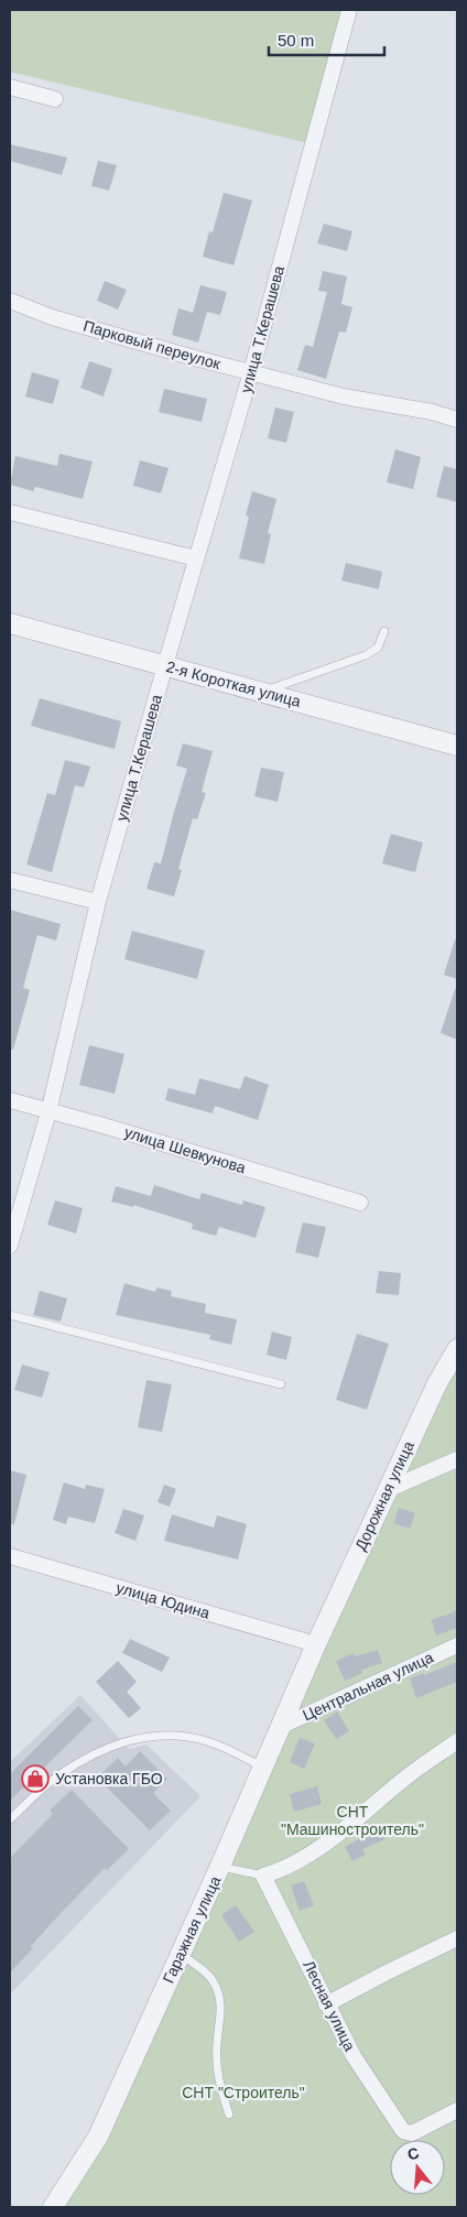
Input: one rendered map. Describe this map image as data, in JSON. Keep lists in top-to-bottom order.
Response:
{
  "streets": {
    "street": [
      "улица Т.Керашева",
      "Парковый переулок",
      "2-я Короткая улица",
      "улица Шевкунова",
      "Дорожная улица",
      "улица Юдина",
      "Центральная улица",
      "Гаражная улица",
      "Лесная улица"
    ]
  },
  "crossings": [
    ["улица Т.Керашева", "Парковый переулок"],
    ["улица Т.Керашева", "2-я Короткая улица"],
    ["улица Т.Керашева", "улица Шевкунова"],
    ["Дорожная улица", "улица Юдина"],
    ["Дорожная улица", "Гаражная улица"],
    ["улица Юдина", "Гаражная улица"],
    ["Центральная улица", "Гаражная улица"]
  ],
  "parks": ["СНТ \"Машиностроитель\"", "СНТ \"Строитель\""],
  "places": {
    "shop": ["Установка ГБО"]
  },
  "scale_bar": "50 m",
  "north": "top"
}
